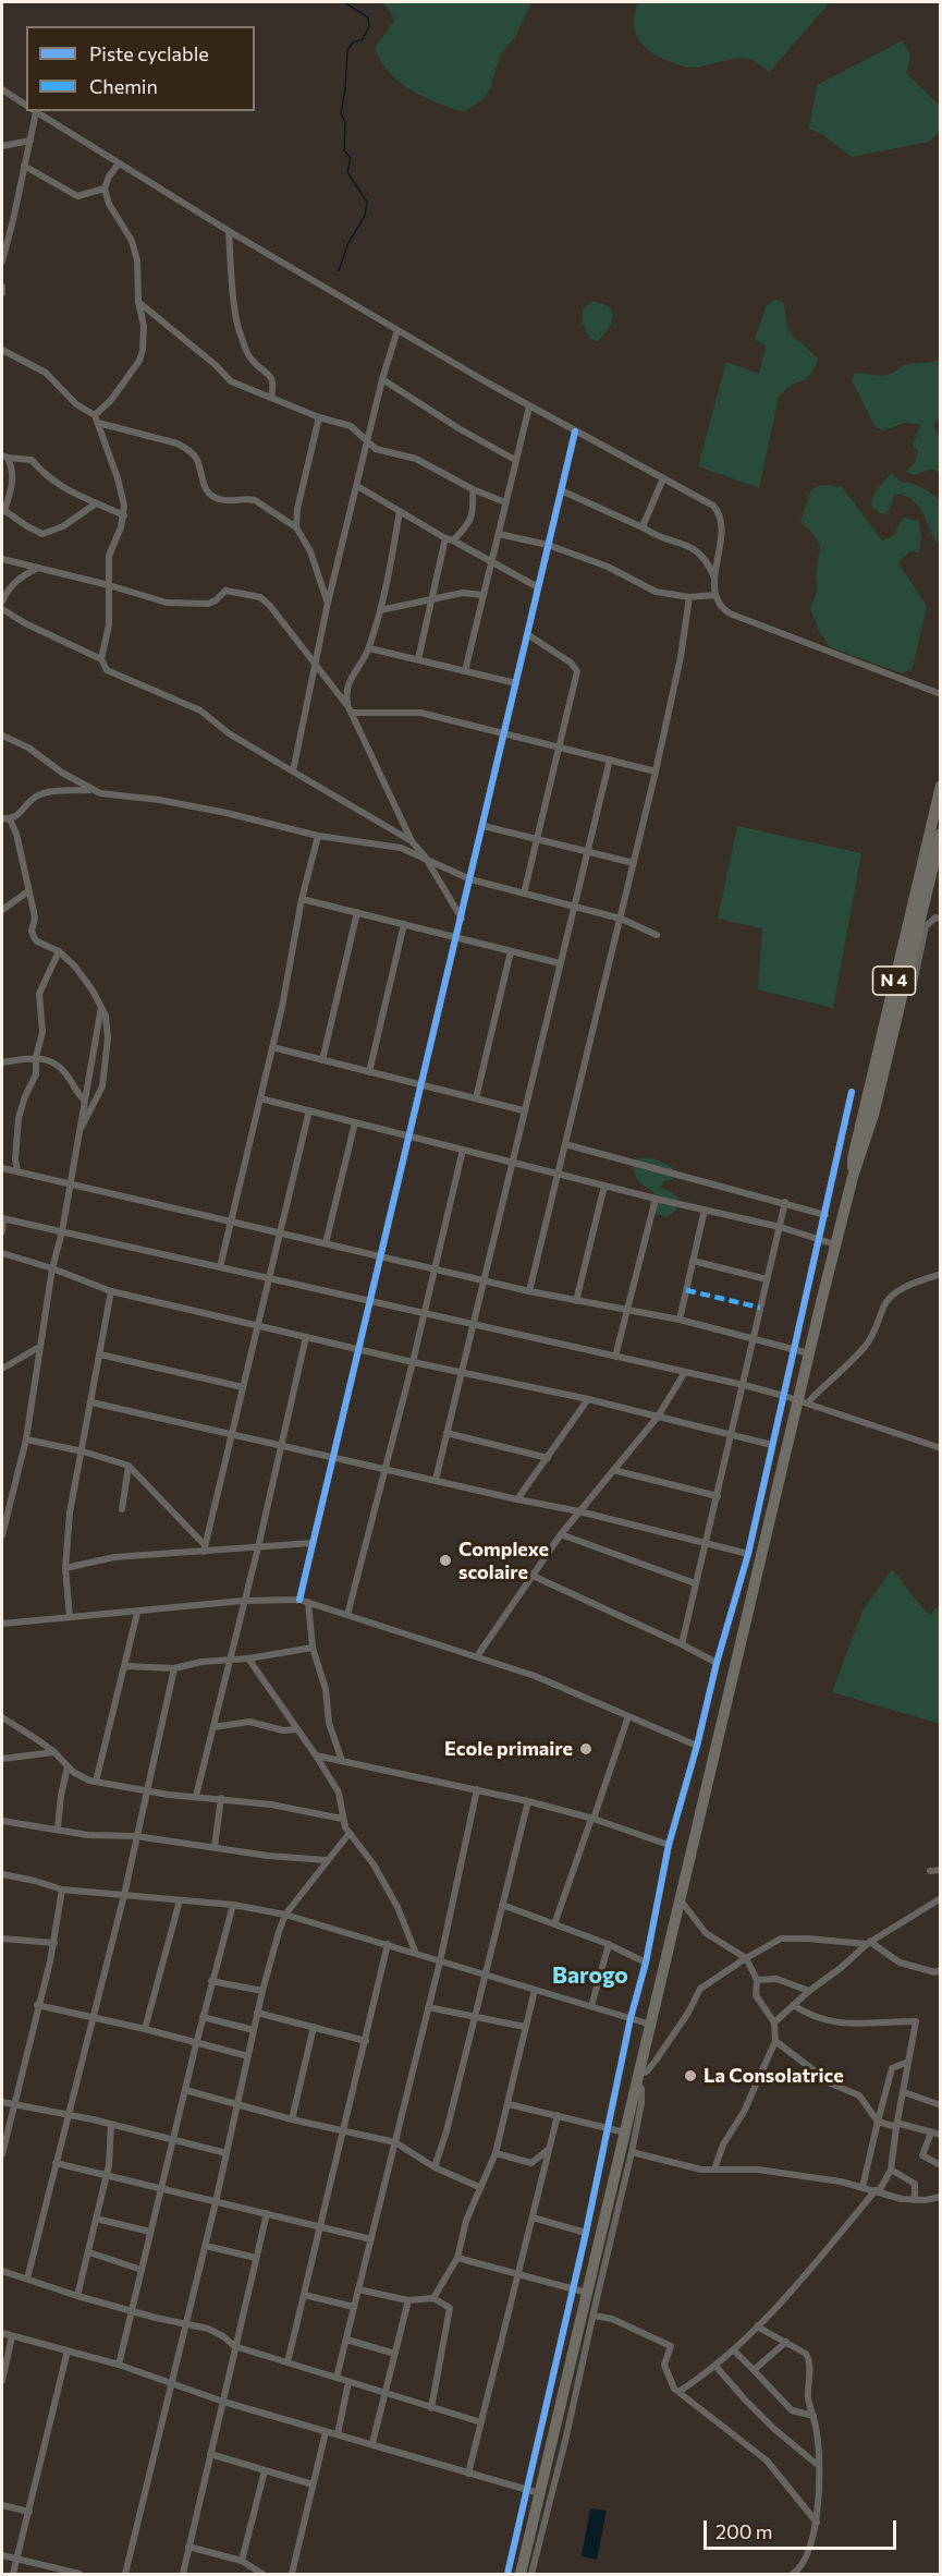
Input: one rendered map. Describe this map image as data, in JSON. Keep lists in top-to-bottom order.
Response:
{
  "streets": {
    "highway": ["N 4"]
  },
  "districts": ["Barogo"],
  "places": ["Complexe scolaire", "Ecole primaire", "La Consolatrice"],
  "legend": ["Piste cyclable", "Chemin"],
  "scale_bar": "200 m"
}
